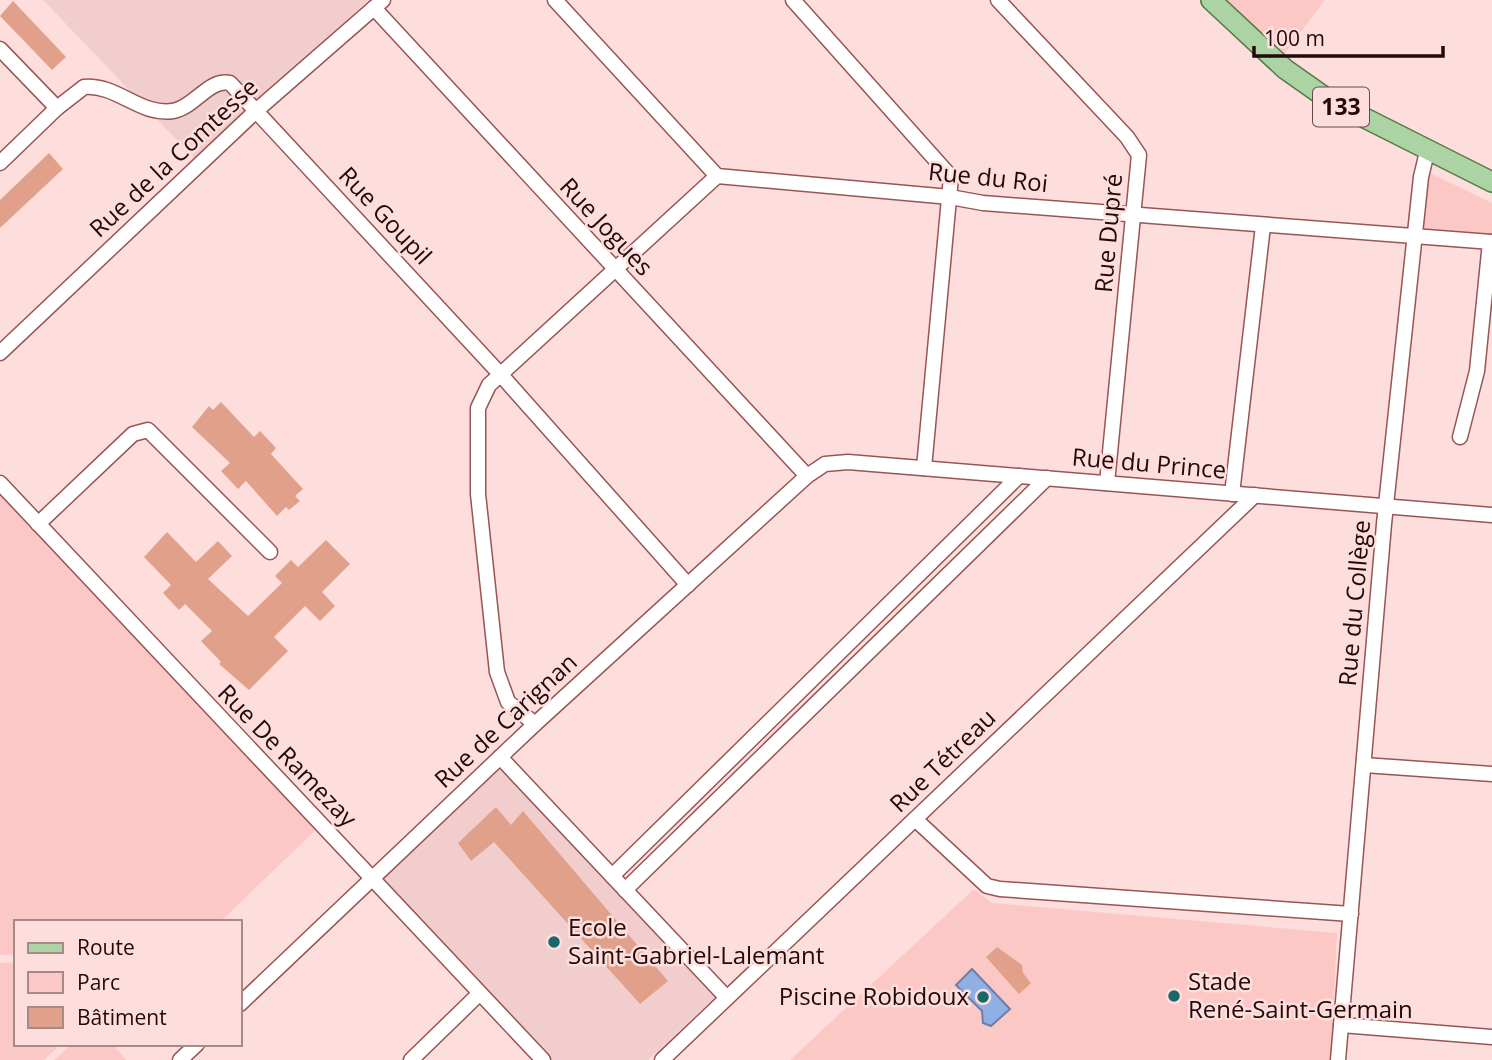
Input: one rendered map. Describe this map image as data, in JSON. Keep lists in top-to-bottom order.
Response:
{
  "streets": {
    "main road": ["133"],
    "street": [
      "Rue de la Comtesse",
      "Rue du Roi",
      "Rue Goupil",
      "Rue Jogues",
      "Rue Dupré",
      "Rue du Prince",
      "Rue du Collège",
      "Rue de Carignan",
      "Rue De Ramezay",
      "Rue Tétreau"
    ]
  },
  "crossings": [
    ["133", "Rue du Collège"],
    ["Rue de la Comtesse", "Rue Goupil"],
    ["Rue de la Comtesse", "Rue Jogues"],
    ["Rue du Roi", "Rue Dupré"],
    ["Rue du Roi", "Rue du Collège"],
    ["Rue Goupil", "Rue de Carignan"],
    ["Rue Jogues", "Rue du Prince"],
    ["Rue Jogues", "Rue de Carignan"],
    ["Rue Dupré", "Rue du Prince"],
    ["Rue du Prince", "Rue du Collège"],
    ["Rue du Prince", "Rue de Carignan"],
    ["Rue du Prince", "Rue Tétreau"],
    ["Rue de Carignan", "Rue De Ramezay"]
  ],
  "places": ["Ecole Saint-Gabriel-Lalemant", "Stade René-Saint-Germain", "Piscine Robidoux"],
  "legend": ["Route", "Parc", "Bâtiment"],
  "scale_bar": "100 m"
}
